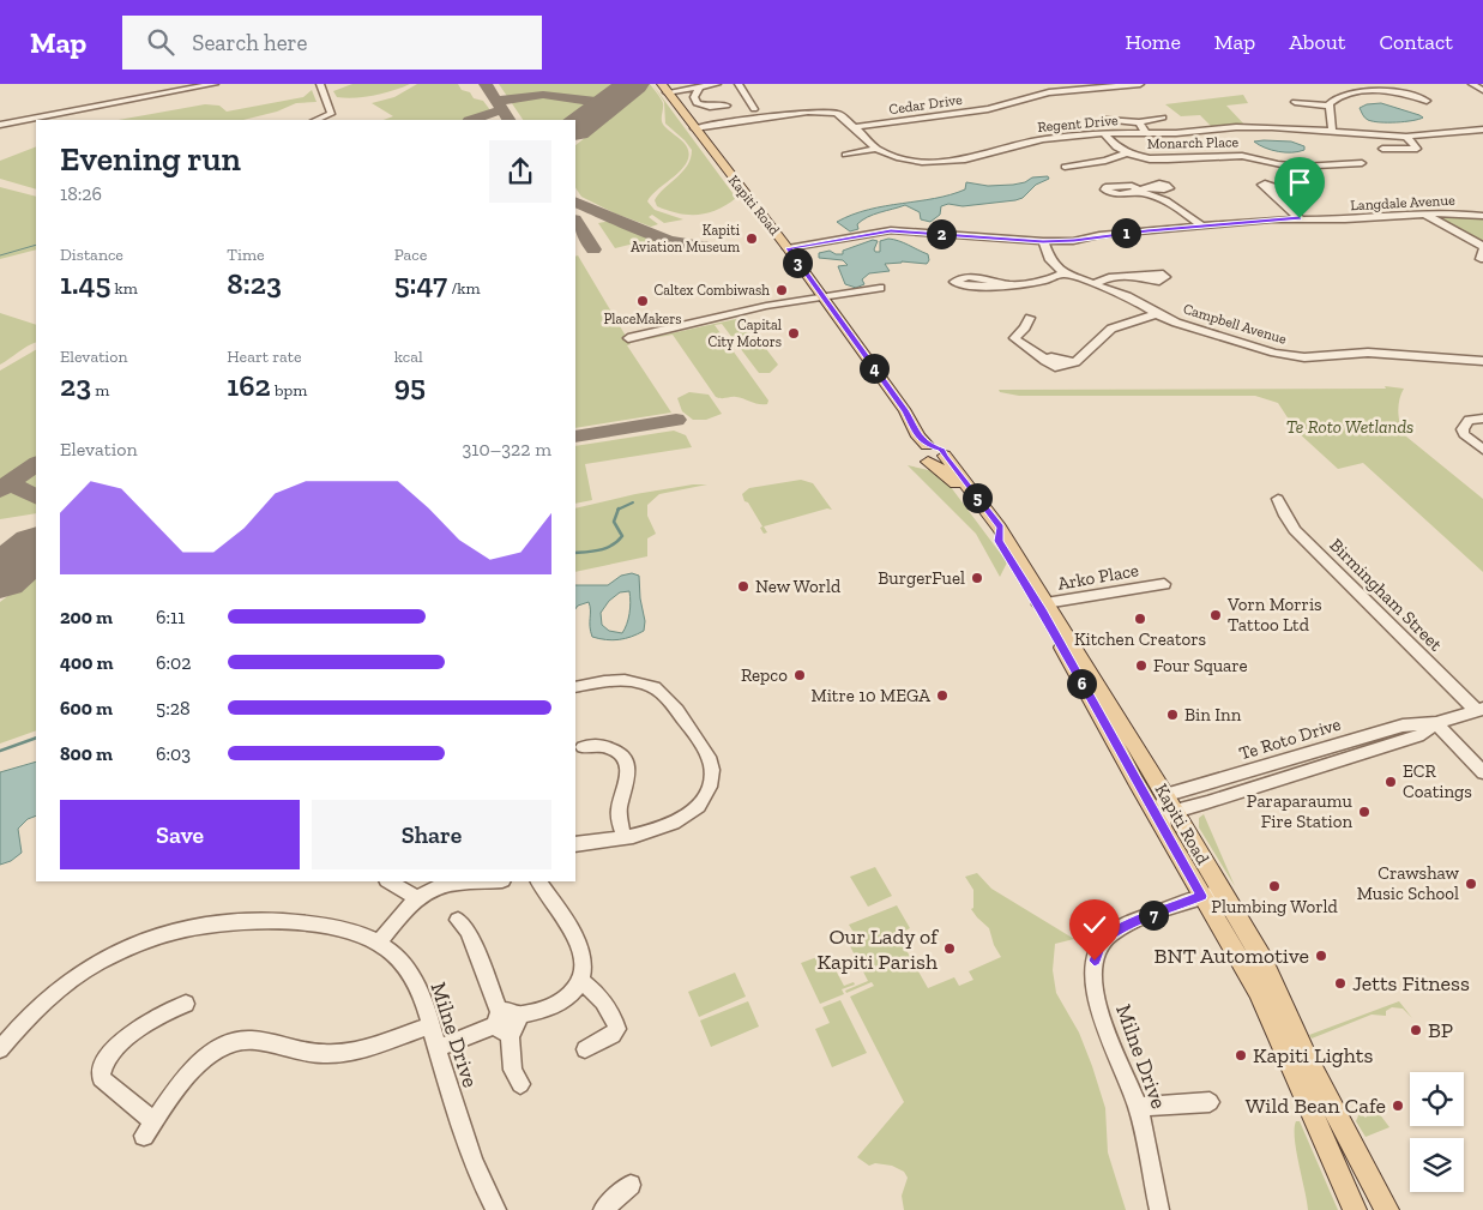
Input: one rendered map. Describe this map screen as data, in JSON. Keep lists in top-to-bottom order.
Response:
{
  "streets": {
    "main road": ["Kapiti Road"],
    "street": [
      "Cedar Drive",
      "Regent Drive",
      "Monarch Place",
      "Langdale Avenue",
      "Campbell Avenue",
      "Arko Place",
      "Birmingham Street",
      "Te Roto Drive",
      "Milne Drive"
    ]
  },
  "crossings": [
    ["Cedar Drive", "Regent Drive"],
    ["Regent Drive", "Monarch Place"],
    ["Regent Drive", "Kapiti Road"],
    ["Langdale Avenue", "Kapiti Road"],
    ["Kapiti Road", "Arko Place"],
    ["Kapiti Road", "Te Roto Drive"],
    ["Kapiti Road", "Milne Drive"],
    ["Birmingham Street", "Te Roto Drive"]
  ],
  "parks": ["Te Roto Wetlands"],
  "places": [
    "Kapiti Aviation Museum",
    "Caltex Combiwash",
    "PlaceMakers",
    "Capital City Motors",
    "BurgerFuel",
    "New World",
    "Vorn Morris Tattoo Ltd",
    "Kitchen Creators",
    "Four Square",
    "Repco",
    "Mitre 10 MEGA",
    "Bin Inn",
    "ECR Coatings",
    "Paraparaumu Fire Station",
    "Crawshaw Music School",
    "Plumbing World",
    "Our Lady of Kapiti Parish",
    "BNT Automotive",
    "Jetts Fitness",
    "BP",
    "Kapiti Lights",
    "Wild Bean Cafe"
  ],
  "page": {
    "header": "Map",
    "search": "Search here",
    "nav": [
      "Home",
      "Map",
      "About",
      "Contact"
    ],
    "heading": ["Evening run", "18:26"],
    "pins": [
      "1",
      "2",
      "3",
      "4",
      "5",
      "6",
      "7"
    ],
    "stats": [
      ["Distance", "1.45 km"],
      ["Time", "8:23"],
      ["Pace", "5:47 /km"],
      ["Elevation", "23 m"],
      ["Heart rate", "162 bpm"],
      ["kcal", "95"]
    ],
    "chart": ["Elevation", "310–322 m"],
    "list": [
      {
        "name": "200 m",
        "note": "6:11"
      },
      {
        "name": "400 m",
        "note": "6:02"
      },
      {
        "name": "600 m",
        "note": "5:28"
      },
      {
        "name": "800 m",
        "note": "6:03"
      }
    ],
    "buttons": ["Save", "Share"]
  }
}
